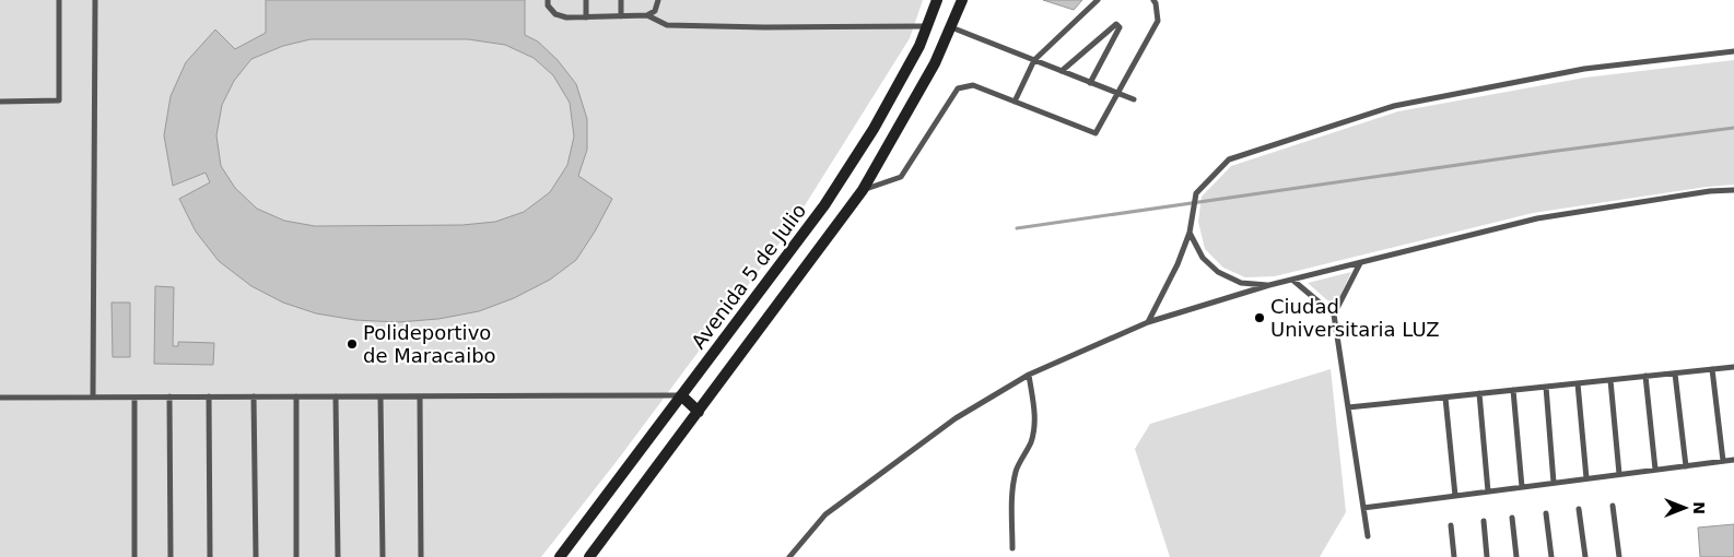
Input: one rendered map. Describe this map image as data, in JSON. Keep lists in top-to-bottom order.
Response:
{
  "streets": {
    "main road": ["Avenida 5 de Julio"]
  },
  "places": ["Ciudad Universitaria LUZ", "Polideportivo de Maracaibo"],
  "north": "right"
}
